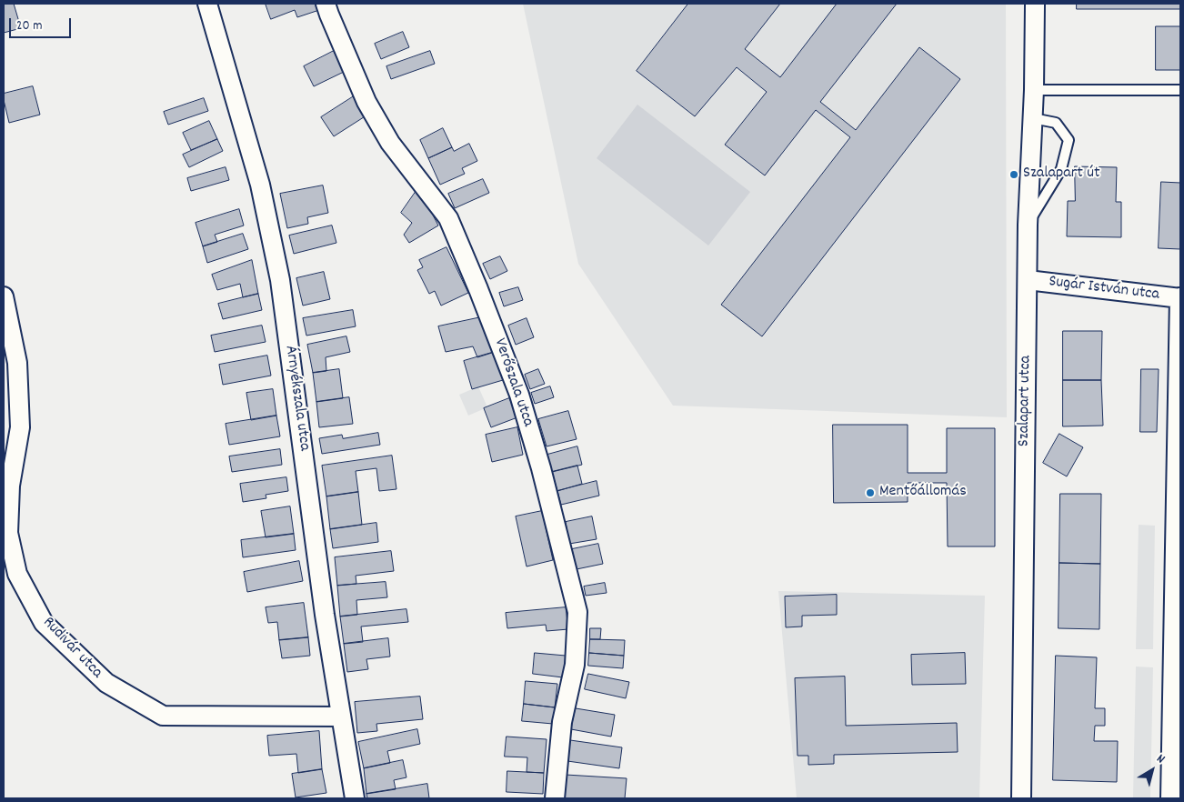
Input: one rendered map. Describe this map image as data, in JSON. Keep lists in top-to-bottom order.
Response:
{
  "streets": {
    "street": [
      "Sugár István utca",
      "Verőszala utca",
      "Árnyékszala utca",
      "Szalapart utca",
      "Rudivár utca"
    ]
  },
  "crossings": [
    ["Sugár István utca", "Szalapart utca"],
    ["Árnyékszala utca", "Rudivár utca"]
  ],
  "places": ["Szalapart út", "Mentőállomás"],
  "scale_bar": "20 m",
  "north": "top right"
}
